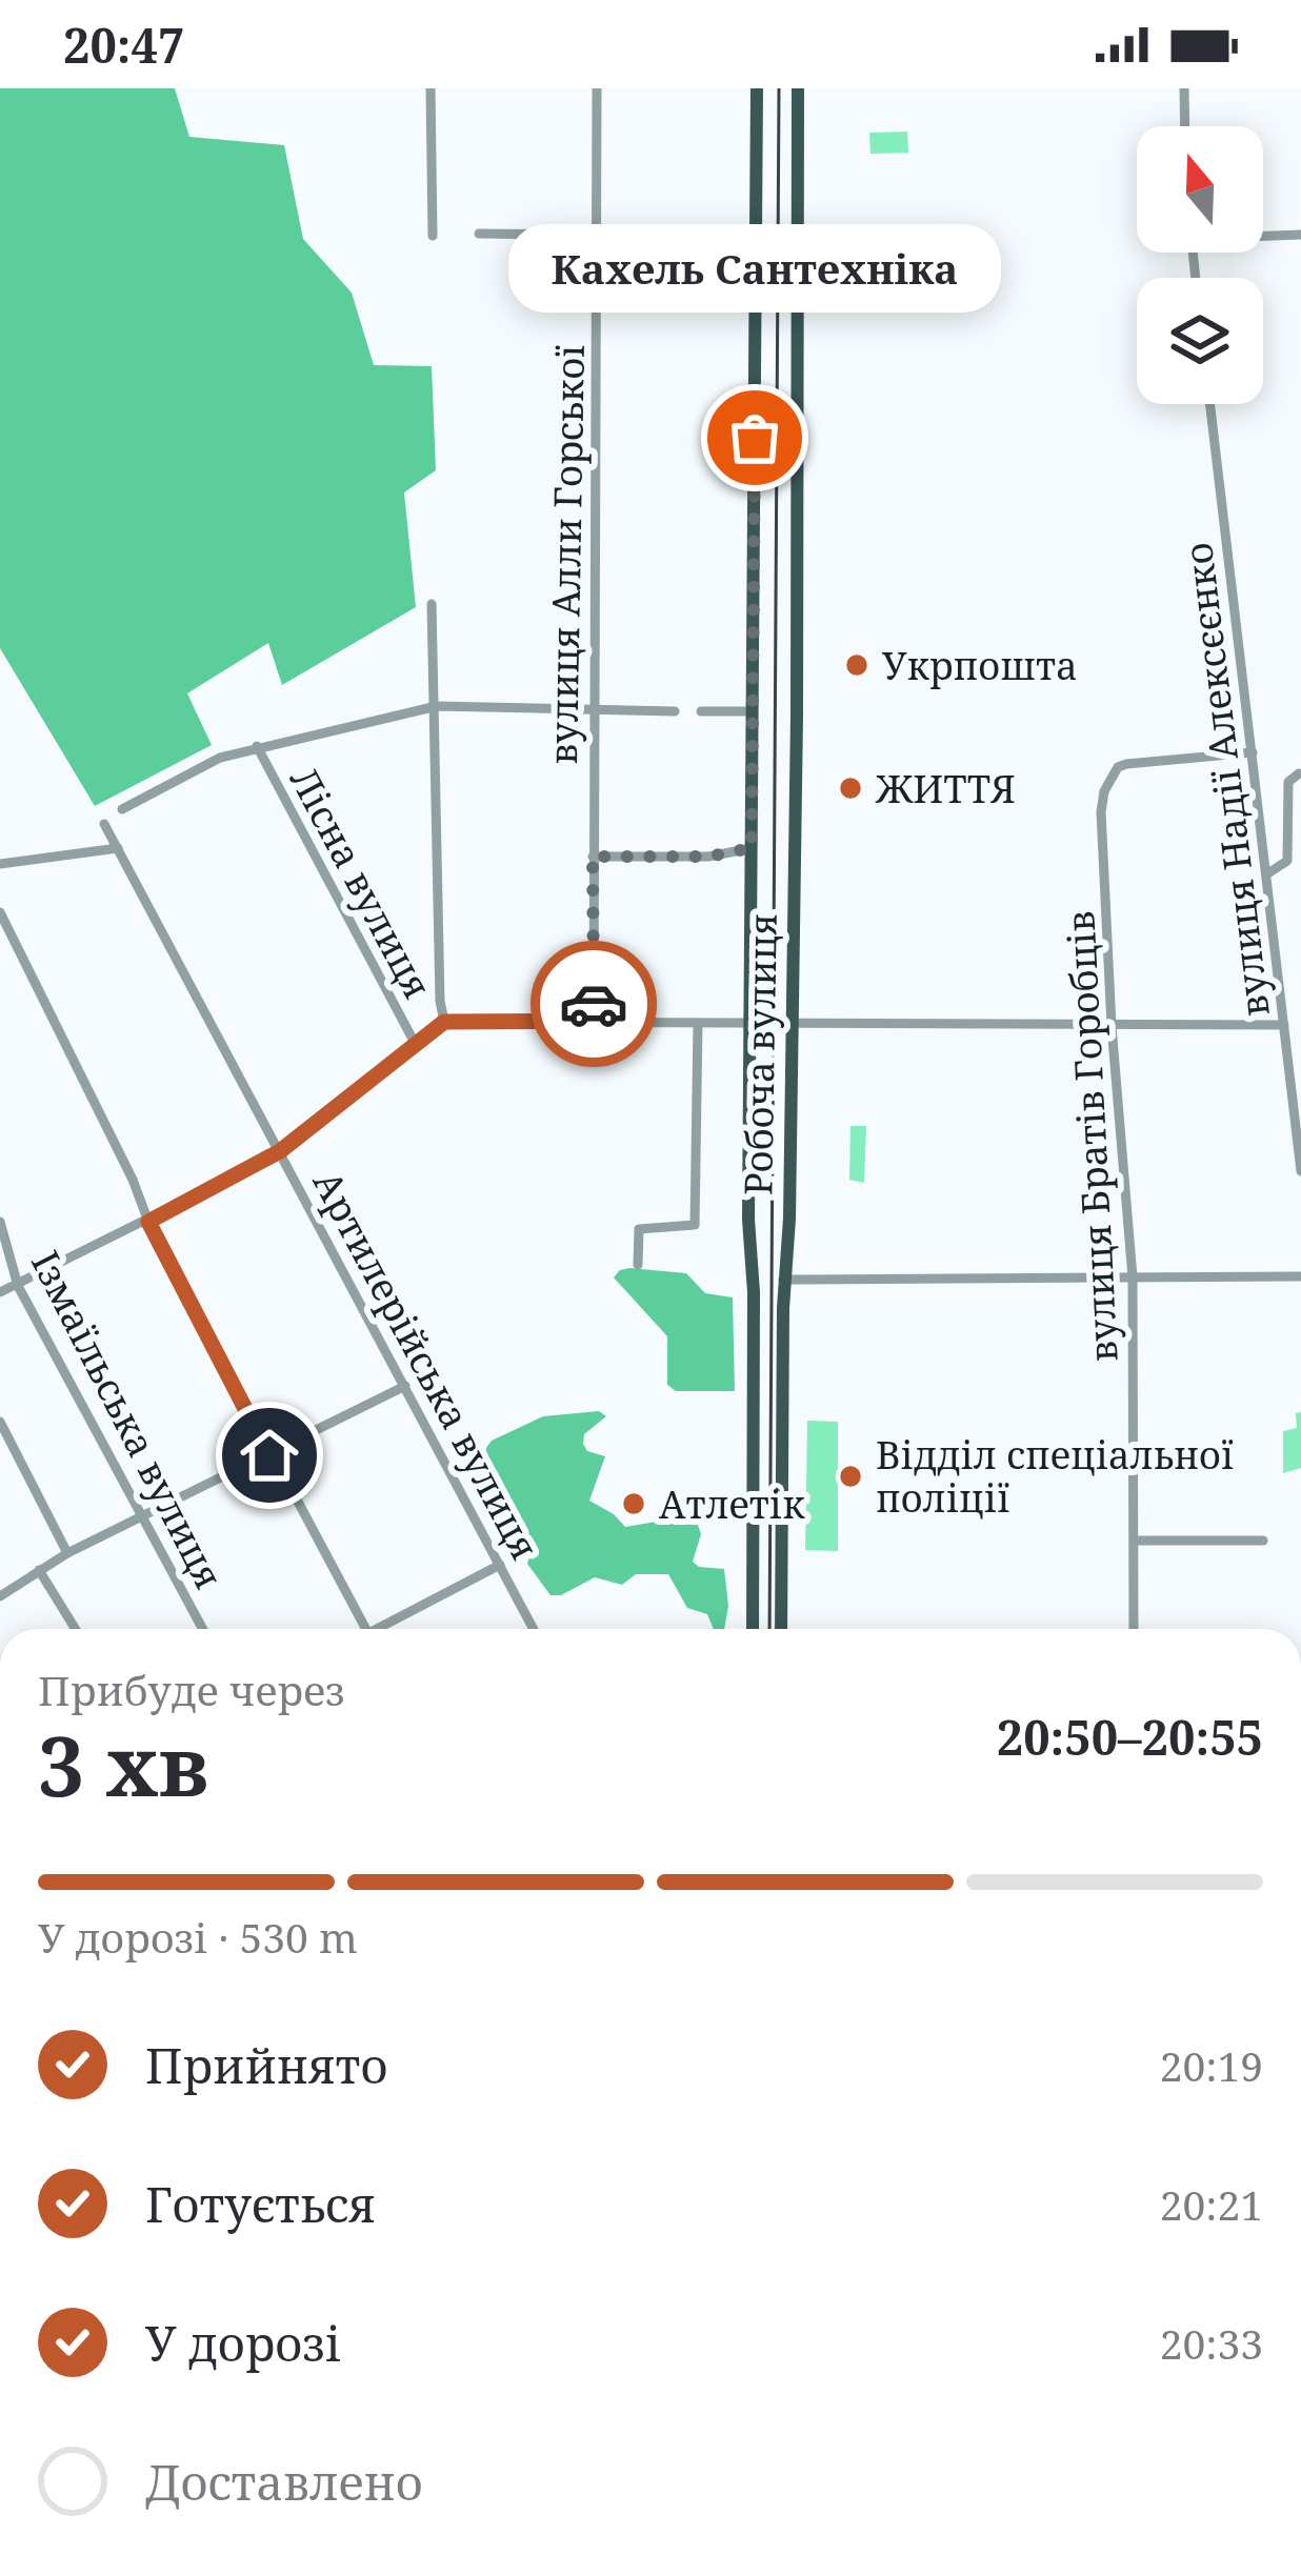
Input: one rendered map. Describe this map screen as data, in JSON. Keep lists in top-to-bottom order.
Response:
{
  "streets": {
    "main road": ["Робоча вулиця"],
    "street": [
      "вулиця Алли Горської",
      "вулиця Надії Алексєєнко",
      "Лісна вулиця",
      "вулиця Братів Горобців",
      "Артилерійська вулиця",
      "Ізмаїльська вулиця"
    ]
  },
  "crossings": [
    ["вулиця Надії Алексєєнко", "вулиця Братів Горобців"]
  ],
  "places": [
    "Кахель Сантехніка",
    "Укрпошта",
    "ЖИТТЯ",
    "Відділ спеціальної поліції",
    "Атлетік"
  ],
  "north": "top",
  "page": {
    "status": "20:47",
    "bubble": "Кахель Сантехніка",
    "heading": ["3 хв", "Прибуде через", "20:50–20:55"],
    "bar": "У дорозі · 530 m",
    "list": [
      ["Прийнято", "20:19"],
      ["Готується", "20:21"],
      ["У дорозі", "20:33"],
      "Доставлено"
    ]
  }
}
